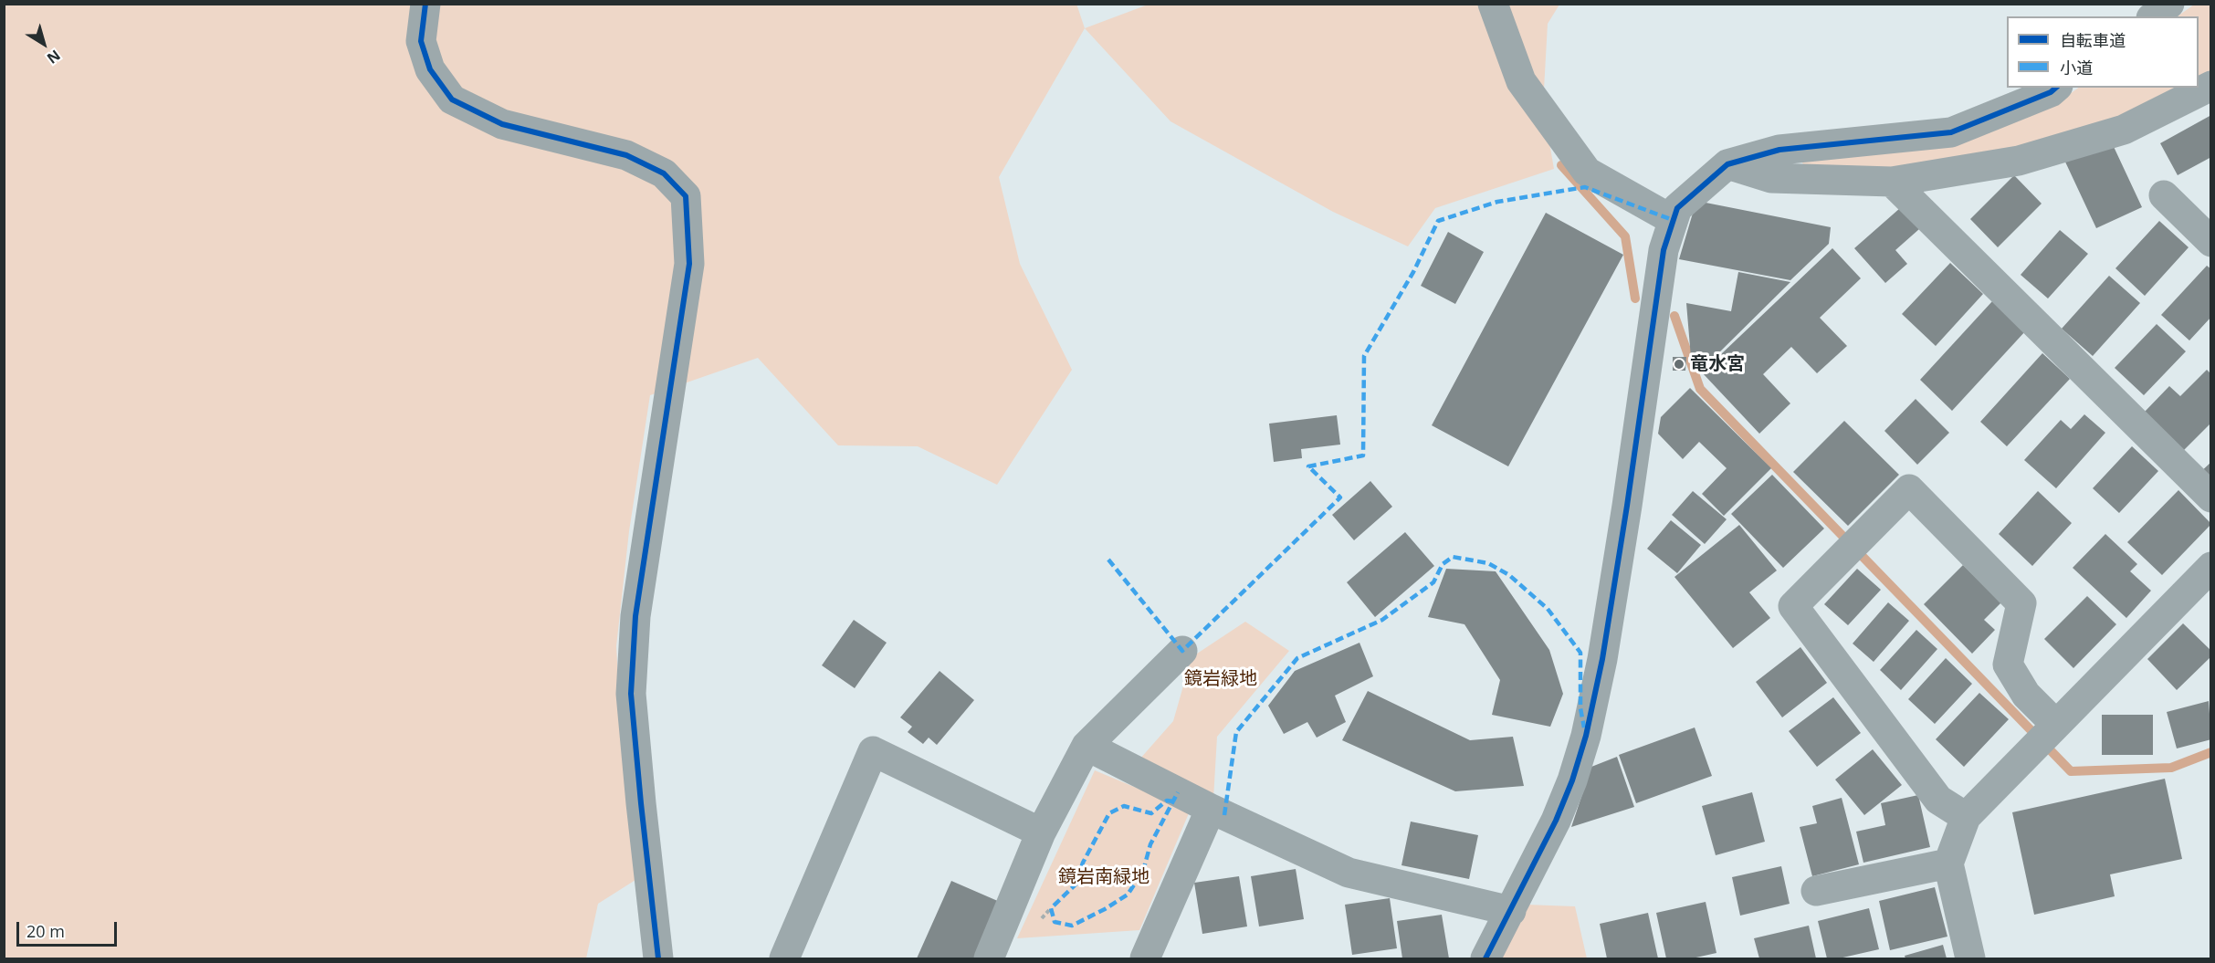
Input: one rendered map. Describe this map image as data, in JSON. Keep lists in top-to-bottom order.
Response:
{
  "parks": ["鏡岩緑地", "鏡岩南緑地"],
  "places": ["竜水宮"],
  "legend": ["自転車道", "小道"],
  "scale_bar": "20 m",
  "north": "bottom right"
}
